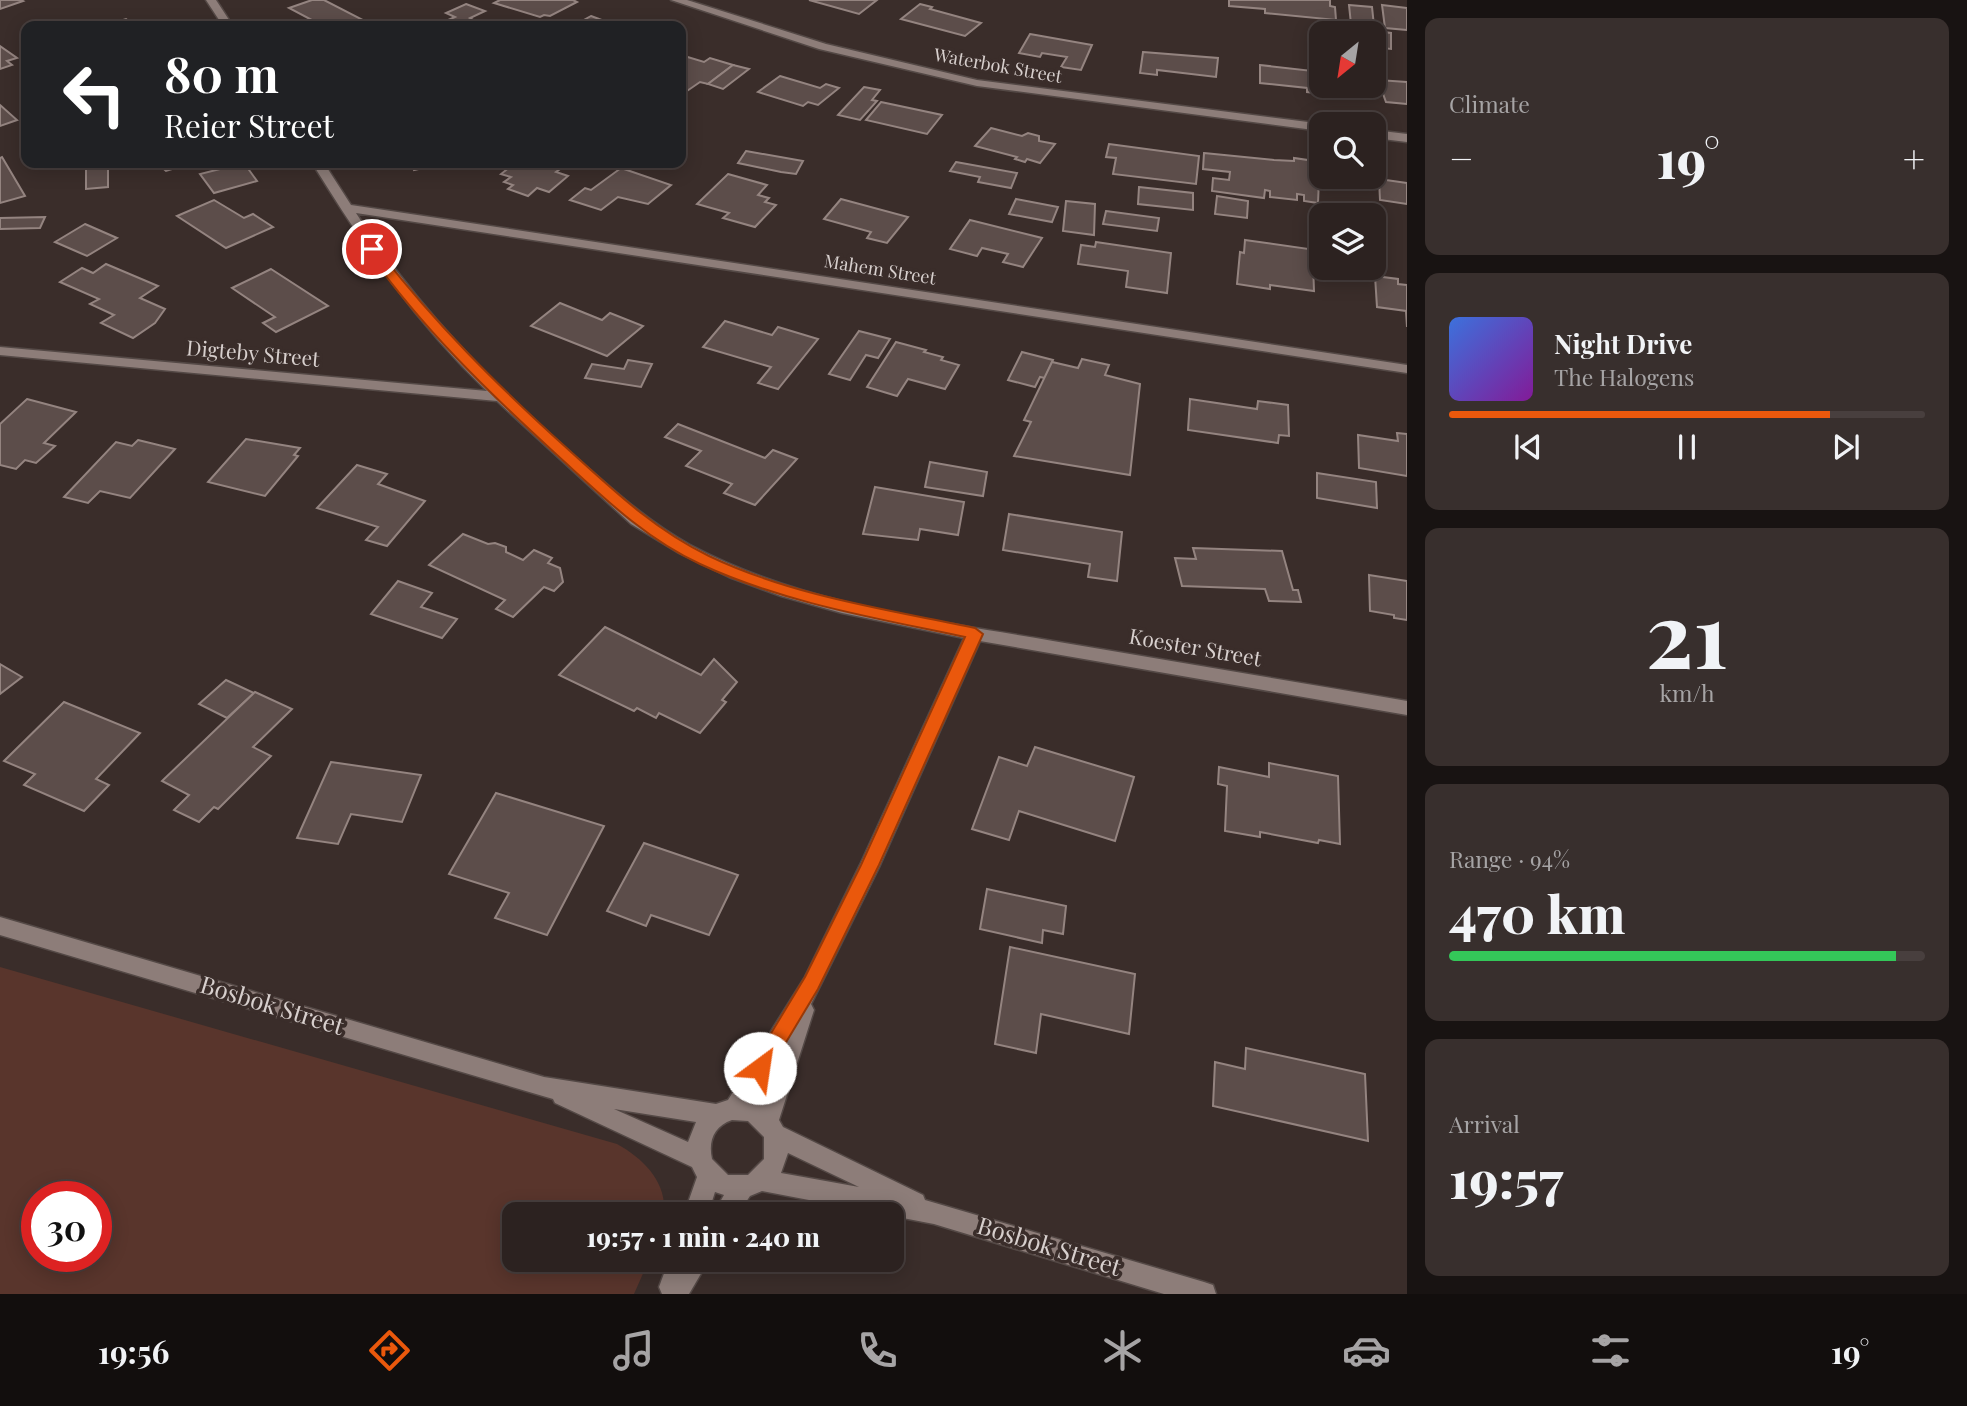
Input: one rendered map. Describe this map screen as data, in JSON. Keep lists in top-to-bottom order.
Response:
{
  "streets": {
    "street": [
      "Waterbok Street",
      "Mahem Street",
      "Digteby Street",
      "Koester Street",
      "Bosbok Street"
    ]
  },
  "crossings": [
    ["Mahem Street", "Koester Street"],
    ["Digteby Street", "Koester Street"]
  ],
  "north": "bottom left",
  "page": {
    "tile": [
      "Climate",
      ["21", "km/h"],
      ["Range · 94%", "470 km"],
      ["Arrival", "19:57"]
    ],
    "turn": ["80 m", "Reier Street"],
    "heat": ["−", "19°", "+"],
    "song": ["Night Drive", "The Halogens"],
    "limit": "30",
    "trip": "19:57 · 1 min · 240 m",
    "tabs": ["19:56", "19°"]
  }
}
